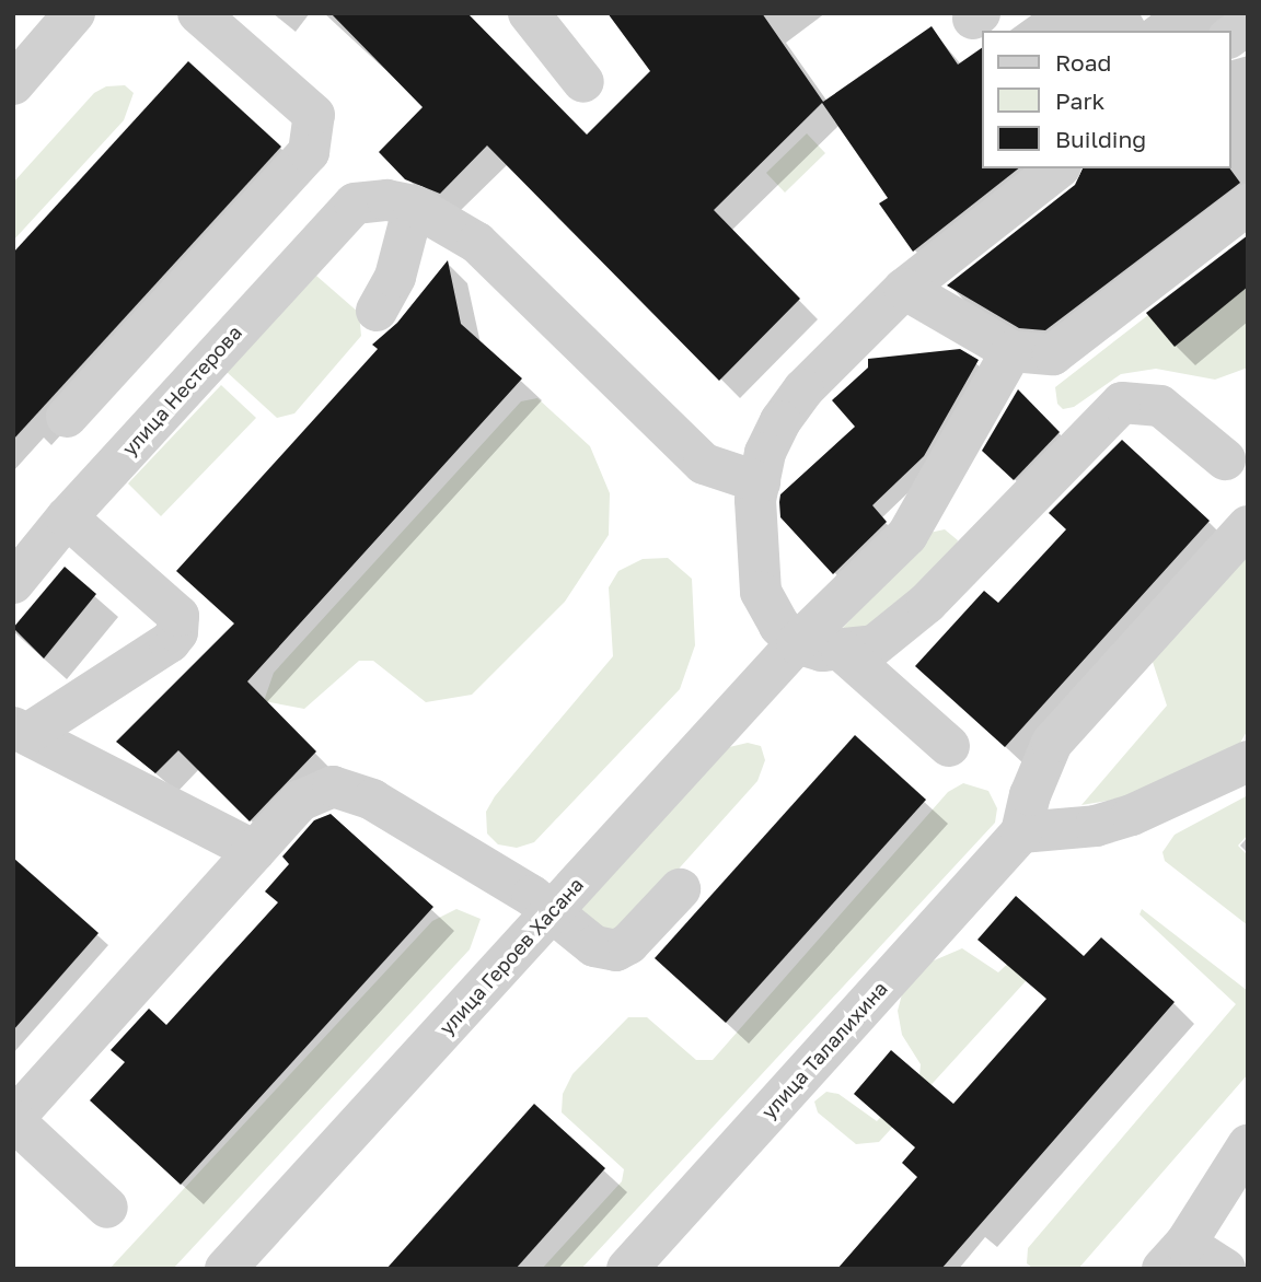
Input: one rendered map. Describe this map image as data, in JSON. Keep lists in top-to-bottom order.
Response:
{
  "streets": {
    "street": ["улица Нестерова", "улица Героев Хасана", "улица Талалихина"]
  },
  "legend": ["Road", "Park", "Building"]
}
